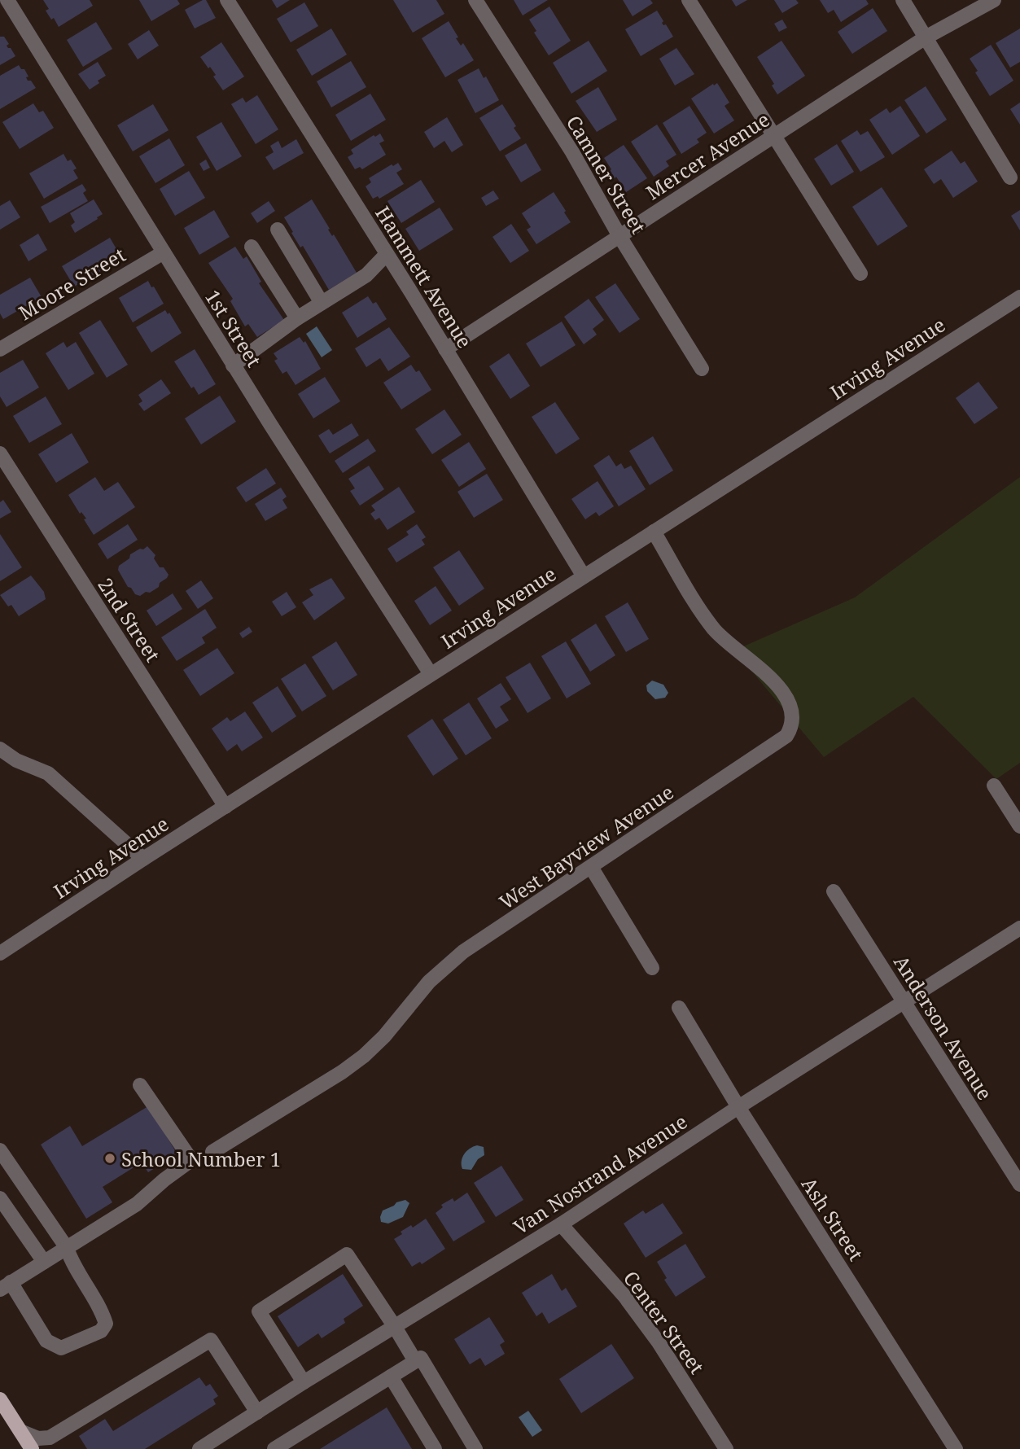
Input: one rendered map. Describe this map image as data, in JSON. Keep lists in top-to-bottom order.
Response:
{
  "streets": {
    "street": [
      "Mercer Avenue",
      "Camner Street",
      "Hammett Avenue",
      "Moore Street",
      "1st Street",
      "Irving Avenue",
      "2nd Street",
      "West Bayview Avenue",
      "Anderson Avenue",
      "Van Nostrand Avenue",
      "Ash Street",
      "Center Street"
    ]
  },
  "crossings": [
    ["Mercer Avenue", "Camner Street"],
    ["Mercer Avenue", "Hammett Avenue"],
    ["Hammett Avenue", "Irving Avenue"],
    ["Moore Street", "1st Street"],
    ["1st Street", "Irving Avenue"],
    ["Irving Avenue", "2nd Street"],
    ["Irving Avenue", "West Bayview Avenue"],
    ["Anderson Avenue", "Van Nostrand Avenue"],
    ["Van Nostrand Avenue", "Ash Street"],
    ["Van Nostrand Avenue", "Center Street"]
  ],
  "places": ["School Number 1"]
}
